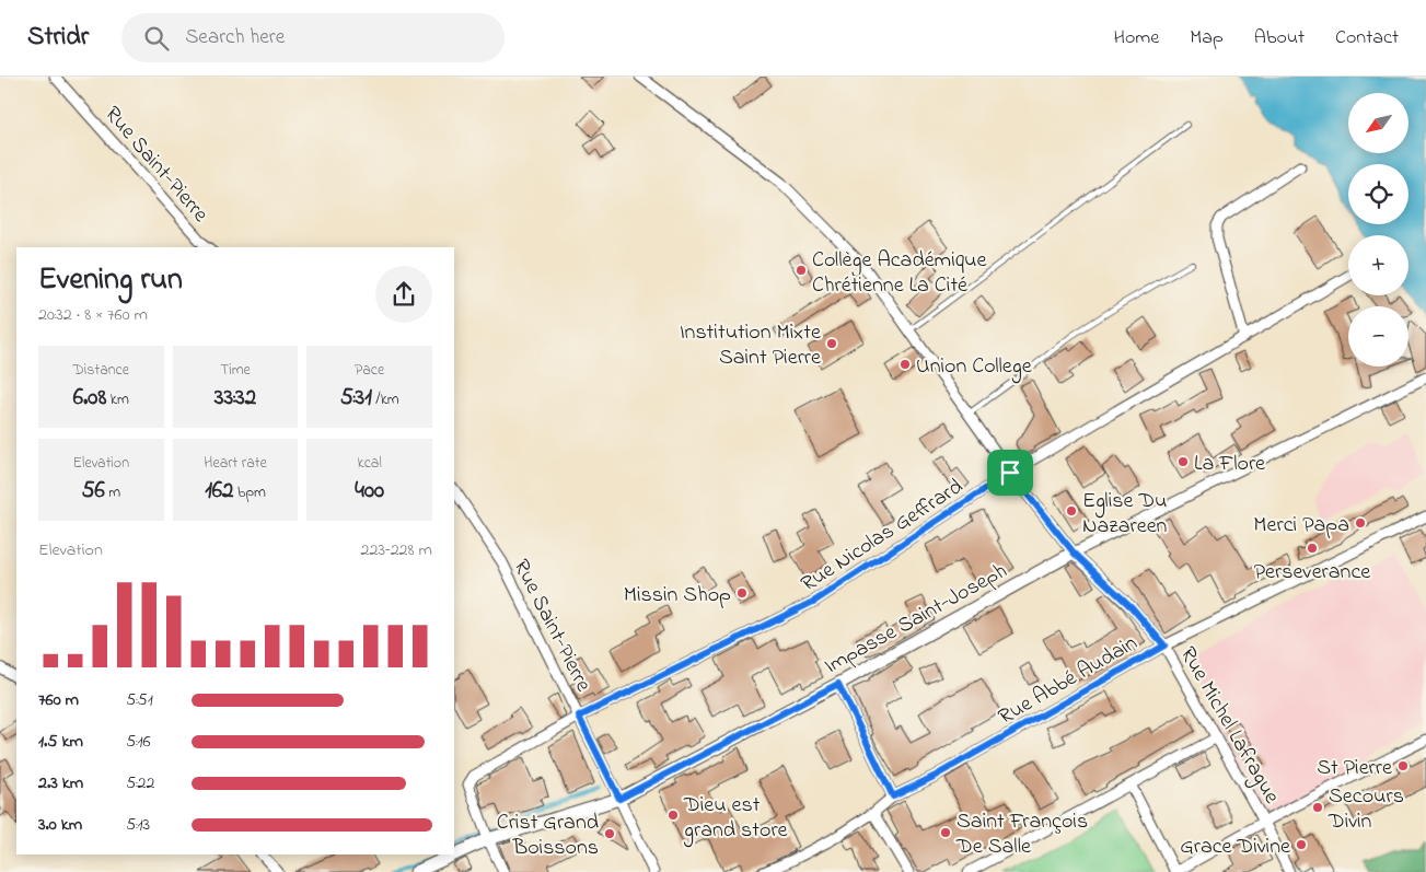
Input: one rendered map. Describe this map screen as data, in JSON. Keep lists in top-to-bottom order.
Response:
{
  "streets": {
    "street": [
      "Rue Saint-Pierre",
      "Rue Nicolas Geffrard",
      "Impasse Saint-Joseph",
      "Rue Abbé Audain",
      "Rue Michel Lafrague"
    ]
  },
  "crossings": [
    ["Rue Saint-Pierre", "Rue Nicolas Geffrard"],
    ["Rue Saint-Pierre", "Impasse Saint-Joseph"],
    ["Rue Nicolas Geffrard", "Impasse Saint-Joseph"],
    ["Rue Nicolas Geffrard", "Rue Michel Lafrague"],
    ["Impasse Saint-Joseph", "Rue Michel Lafrague"],
    ["Rue Abbé Audain", "Rue Michel Lafrague"]
  ],
  "places": [
    "Collège Académique Chrétienne La Cité",
    "Institution Mixte Saint Pierre",
    "Union College",
    "La Flore",
    "Eglise Du Nazareen",
    "Merci Papa",
    "Perseverance",
    "Missin Shop",
    "St Pierre",
    "Secours Divin",
    "Dieu est grand store",
    "Saint François De Salle",
    "Crist Grand Boissons",
    "Grace Divine"
  ],
  "north": "bottom left",
  "page": {
    "header": "Stridr",
    "search": "Search here",
    "nav": [
      "Home",
      "Map",
      "About",
      "Contact"
    ],
    "map_buttons": ["+", "−"],
    "heading": ["Evening run", "20:32 · 8 × 760 m"],
    "stats": [
      ["Distance", "6.08 km"],
      ["Time", "33:32"],
      ["Pace", "5:31 /km"],
      ["Elevation", "56 m"],
      ["Heart rate", "162 bpm"],
      ["kcal", "400"]
    ],
    "chart": ["Elevation", "223–228 m"],
    "list": [
      {
        "name": "760 m",
        "note": "5:51"
      },
      {
        "name": "1.5 km",
        "note": "5:16"
      },
      {
        "name": "2.3 km",
        "note": "5:22"
      },
      {
        "name": "3.0 km",
        "note": "5:13"
      }
    ]
  }
}
